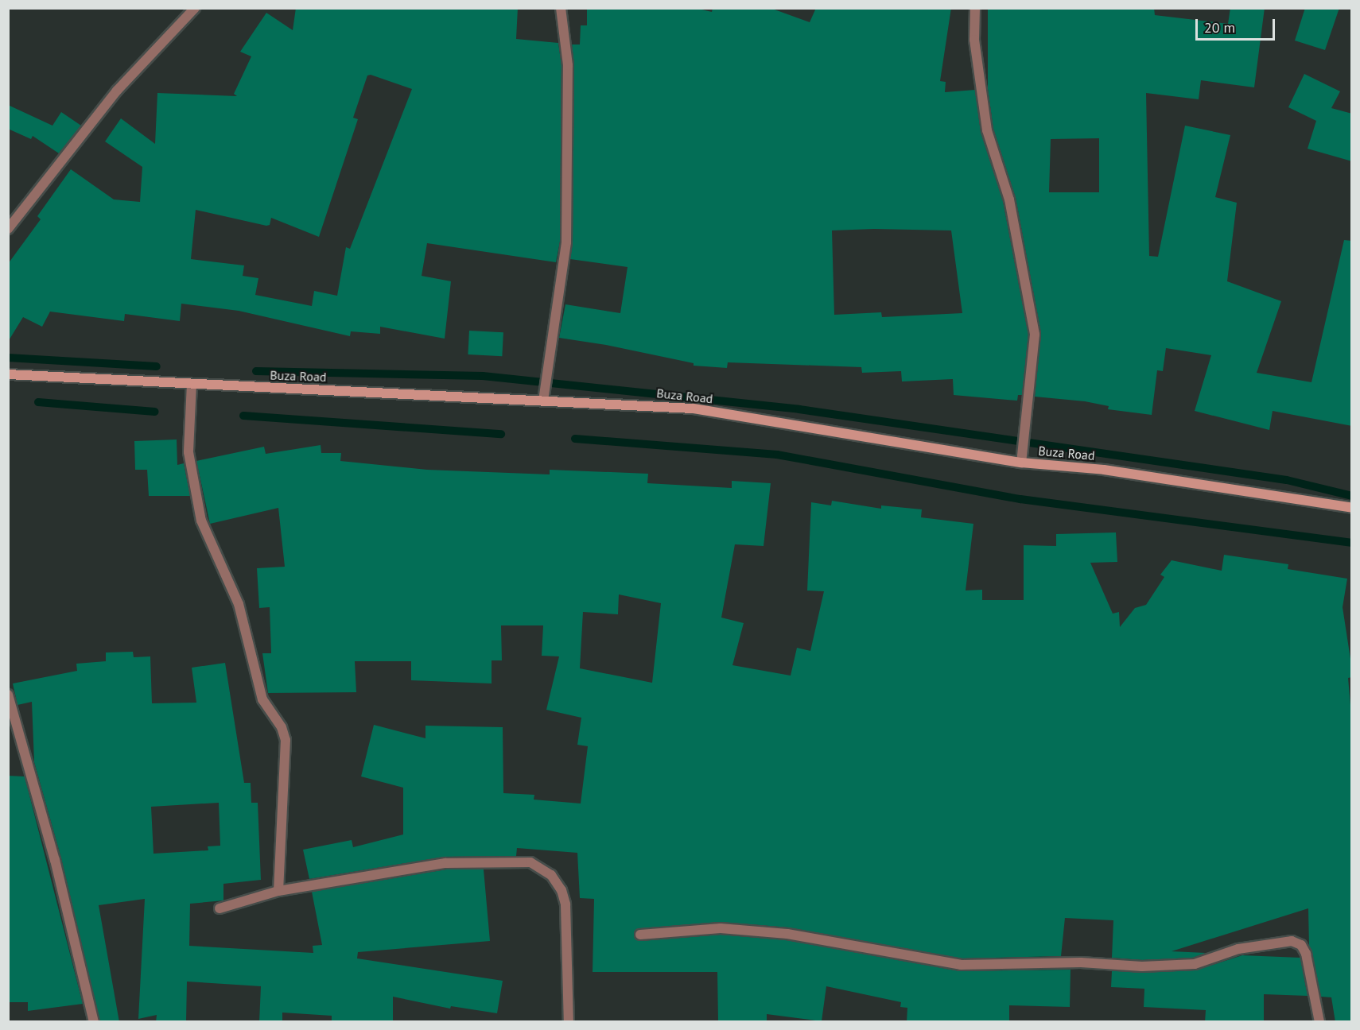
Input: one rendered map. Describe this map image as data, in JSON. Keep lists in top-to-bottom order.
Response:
{
  "streets": {
    "main road": ["Buza Road"]
  },
  "scale_bar": "20 m"
}
